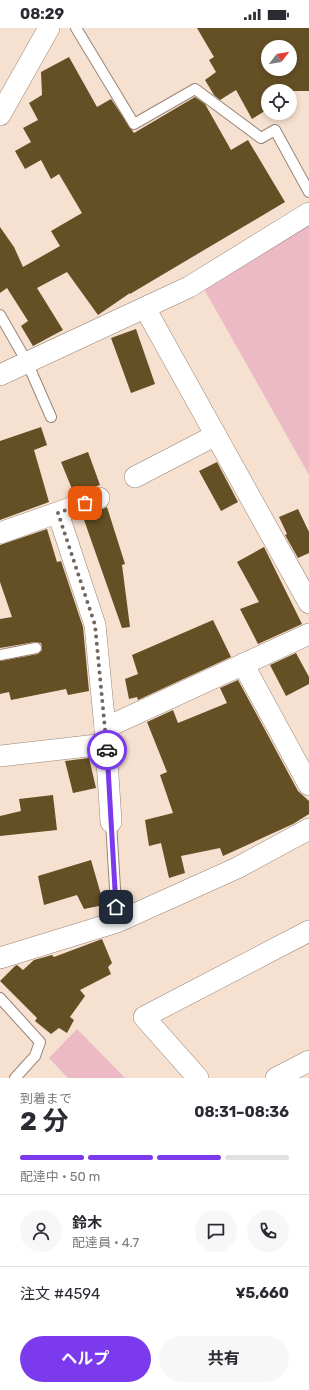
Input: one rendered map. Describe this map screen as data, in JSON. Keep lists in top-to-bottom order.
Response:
{
  "north": "top right",
  "page": {
    "status": "08:29",
    "heading": ["2 分", "到着まで", "08:31–08:36"],
    "panel": [
      "鈴木",
      "配達員 · 4.7",
      "注文 #4594",
      "¥5,660"
    ],
    "bar": "配達中 · 50 m",
    "buttons": ["ヘルプ", "共有"]
  }
}
